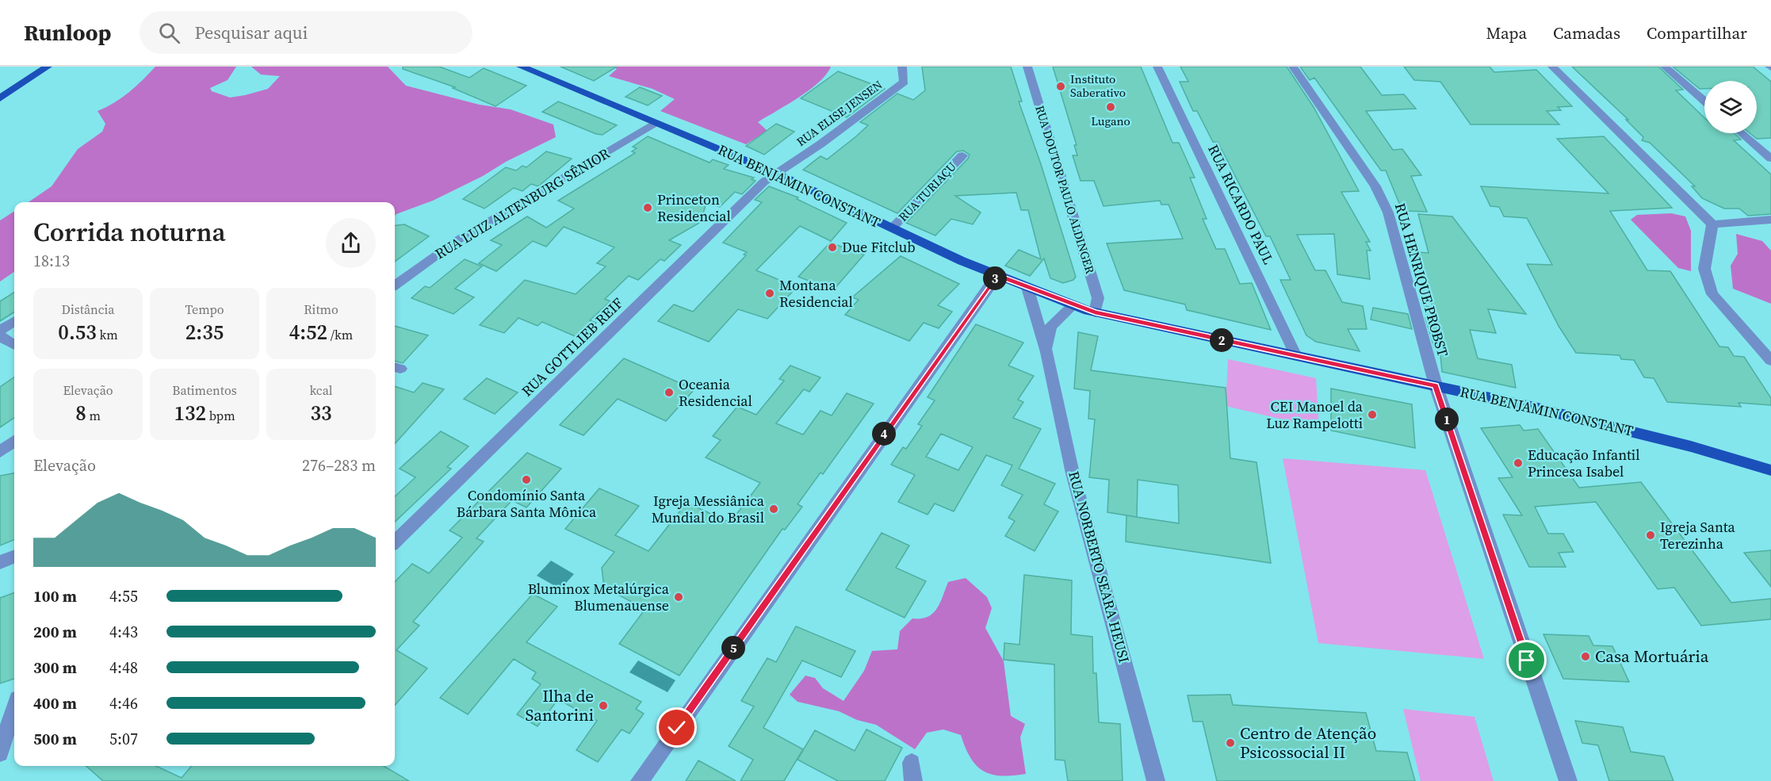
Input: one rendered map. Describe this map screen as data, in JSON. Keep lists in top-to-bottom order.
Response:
{
  "streets": {
    "main road": ["RUA BENJAMIN CONSTANT"],
    "street": [
      "RUA ELISE JENSEN",
      "RUA DOUTOR PAULO ALDINGER",
      "RUA TURIAÇU",
      "RUA LUIZ ALTENBURG SÊNIOR",
      "RUA RICARDO PAUL",
      "RUA HENRIQUE PROBST",
      "RUA GOTTLIEB REIF",
      "RUA NORBERTO SEARA HEUSI"
    ]
  },
  "crossings": [
    ["RUA ELISE JENSEN", "RUA BENJAMIN CONSTANT"],
    ["RUA ELISE JENSEN", "RUA GOTTLIEB REIF"],
    ["RUA BENJAMIN CONSTANT", "RUA DOUTOR PAULO ALDINGER"],
    ["RUA BENJAMIN CONSTANT", "RUA TURIAÇU"],
    ["RUA BENJAMIN CONSTANT", "RUA LUIZ ALTENBURG SÊNIOR"],
    ["RUA BENJAMIN CONSTANT", "RUA RICARDO PAUL"],
    ["RUA BENJAMIN CONSTANT", "RUA HENRIQUE PROBST"],
    ["RUA BENJAMIN CONSTANT", "RUA GOTTLIEB REIF"],
    ["RUA BENJAMIN CONSTANT", "RUA NORBERTO SEARA HEUSI"]
  ],
  "places": [
    "Instituto Saberativo",
    "Lugano",
    "Princeton Residencial",
    "Due Fitclub",
    "Montana Residencial",
    "Oceania Residencial",
    "CEI Manoel da Luz Rampelotti",
    "Educação Infantil Princesa Isabel",
    "Condomínio Santa Bárbara Santa Mônica",
    "Igreja Messiânica Mundial do Brasil",
    "Igreja Santa Terezinha",
    "Bluminox Metalúrgica Blumenauense",
    "Casa Mortuária",
    "Ilha de Santorini",
    "Centro de Atenção Psicossocial II"
  ],
  "page": {
    "header": "Runloop",
    "search": "Pesquisar aqui",
    "nav": ["Mapa", "Camadas", "Compartilhar"],
    "heading": ["Corrida noturna", "18:13"],
    "pins": [
      "3",
      "2",
      "1",
      "4",
      "5"
    ],
    "stats": [
      ["Distância", "0.53 km"],
      ["Tempo", "2:35"],
      ["Ritmo", "4:52 /km"],
      ["Elevação", "8 m"],
      ["Batimentos", "132 bpm"],
      ["kcal", "33"]
    ],
    "chart": ["Elevação", "276–283 m"],
    "list": [
      {
        "name": "100 m",
        "note": "4:55"
      },
      {
        "name": "200 m",
        "note": "4:43"
      },
      {
        "name": "300 m",
        "note": "4:48"
      },
      {
        "name": "400 m",
        "note": "4:46"
      },
      {
        "name": "500 m",
        "note": "5:07"
      }
    ]
  }
}
